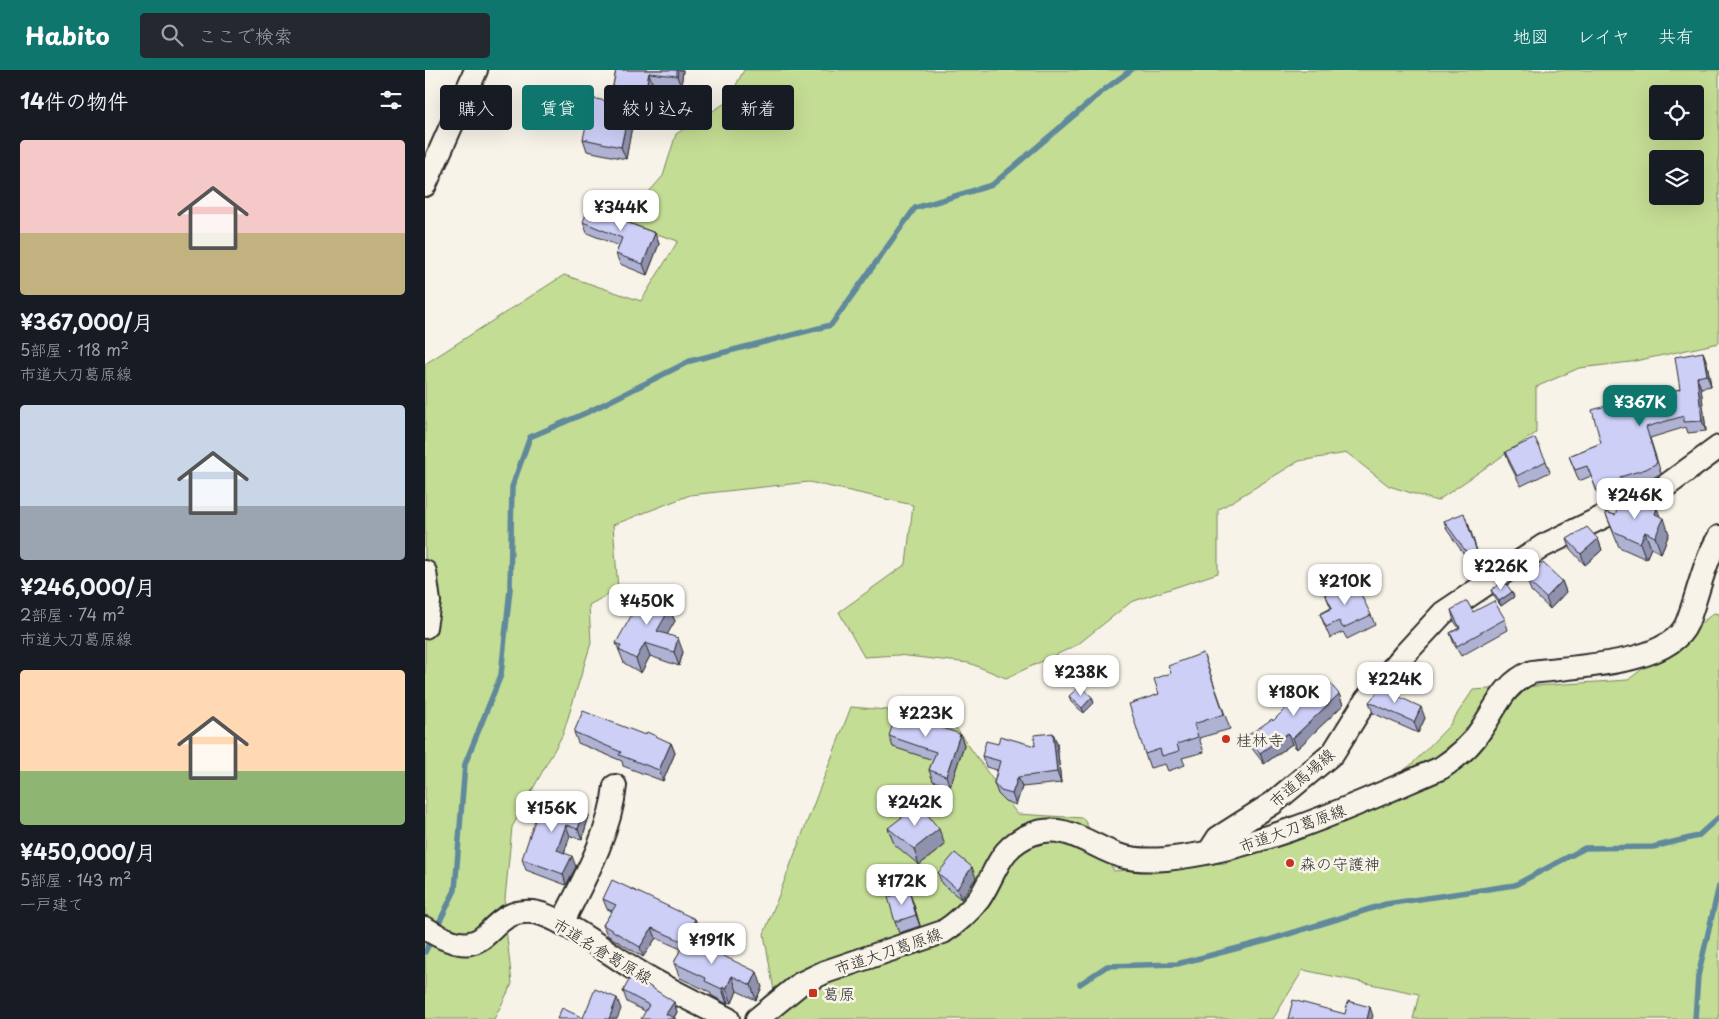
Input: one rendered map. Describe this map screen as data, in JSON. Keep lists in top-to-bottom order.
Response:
{
  "streets": {
    "street": ["市道馬場線", "市道大刀葛原線", "市道名倉葛原線"]
  },
  "crossings": [
    ["市道馬場線", "市道大刀葛原線"]
  ],
  "places": {
    "other": ["桂林寺", "森の守護神"],
    "transit": ["葛原"]
  },
  "page": {
    "header": "Habito",
    "search": "ここで検索",
    "nav": ["地図", "レイヤ", "共有"],
    "heading": "14件の物件",
    "chip": [
      "購入",
      "賃貸",
      "絞り込み",
      "新着"
    ],
    "list": [
      {
        "name": "¥367,000/月",
        "note": "5部屋 · 118 m² · 市道大刀葛原線"
      },
      {
        "name": "¥246,000/月",
        "note": "2部屋 · 74 m² · 市道大刀葛原線"
      },
      {
        "name": "¥450,000/月",
        "note": "5部屋 · 143 m² · 一戸建て"
      }
    ],
    "price": [
      "¥344K",
      "¥367K",
      "¥246K",
      "¥226K",
      "¥210K",
      "¥450K",
      "¥238K",
      "¥224K",
      "¥180K",
      "¥223K",
      "¥242K",
      "¥156K",
      "¥172K",
      "¥191K"
    ]
  }
}
